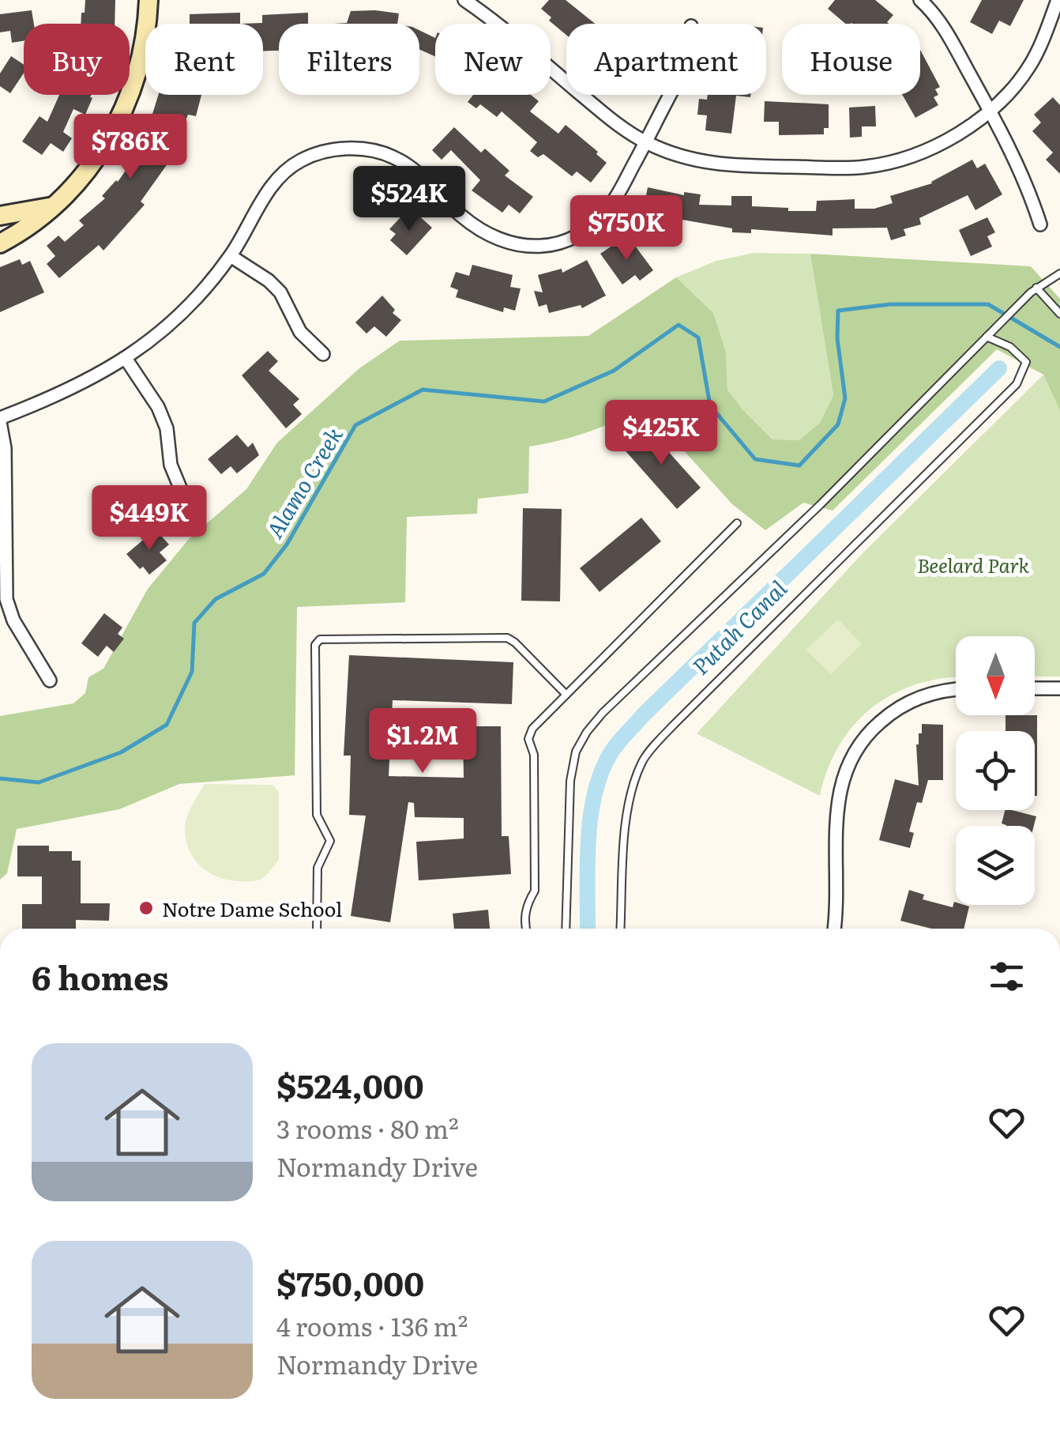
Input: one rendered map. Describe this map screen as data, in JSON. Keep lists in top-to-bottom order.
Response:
{
  "water": ["Alamo Creek", "Putah Canal"],
  "parks": ["Beelard Park"],
  "places": ["Notre Dame School"],
  "north": "bottom",
  "page": {
    "chip": [
      "Buy",
      "Rent",
      "Filters",
      "New",
      "Apartment",
      "House"
    ],
    "price": [
      "$786K",
      "$524K",
      "$750K",
      "$425K",
      "$449K",
      "$1.2M"
    ],
    "heading": "6 homes",
    "list": [
      {
        "name": "$524,000",
        "note": "3 rooms · 80 m² · Normandy Drive"
      },
      {
        "name": "$750,000",
        "note": "4 rooms · 136 m² · Normandy Drive"
      }
    ]
  }
}
